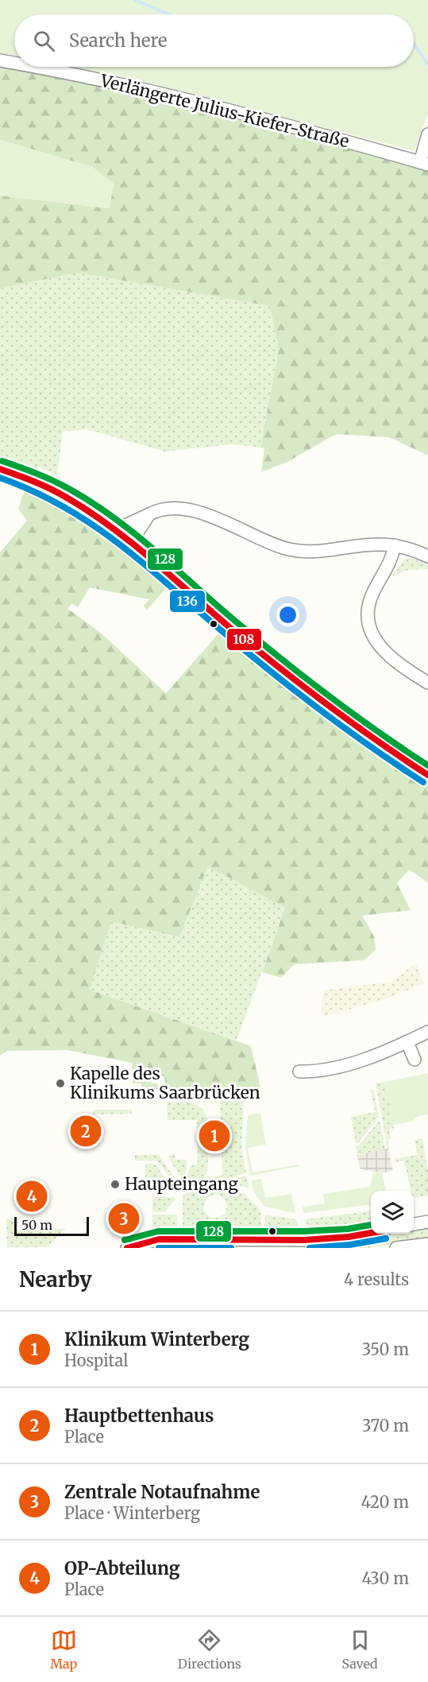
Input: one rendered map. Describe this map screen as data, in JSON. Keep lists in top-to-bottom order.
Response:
{
  "streets": {
    "street": ["Verlängerte Julius-Kiefer-Straße"]
  },
  "places": ["Kapelle des Klinikums Saarbrücken", "Haupteingang"],
  "lines": ["transit line 128", "transit line 108", "transit line 136"],
  "scale_bar": "50 m",
  "page": {
    "search": "Search here",
    "pins": [
      "2",
      "1",
      "4",
      "3"
    ],
    "scale": "50 m",
    "heading": ["Nearby", "4 results"],
    "list": [
      {
        "mark": "1",
        "name": "Klinikum Winterberg",
        "note": "Hospital",
        "value": "350 m"
      },
      {
        "mark": "2",
        "name": "Hauptbettenhaus",
        "note": "Place",
        "value": "370 m"
      },
      {
        "mark": "3",
        "name": "Zentrale Notaufnahme",
        "note": "Place · Winterberg",
        "value": "420 m"
      },
      {
        "mark": "4",
        "name": "OP-Abteilung",
        "note": "Place",
        "value": "430 m"
      }
    ],
    "nav": ["Map", "Directions", "Saved"]
  }
}
